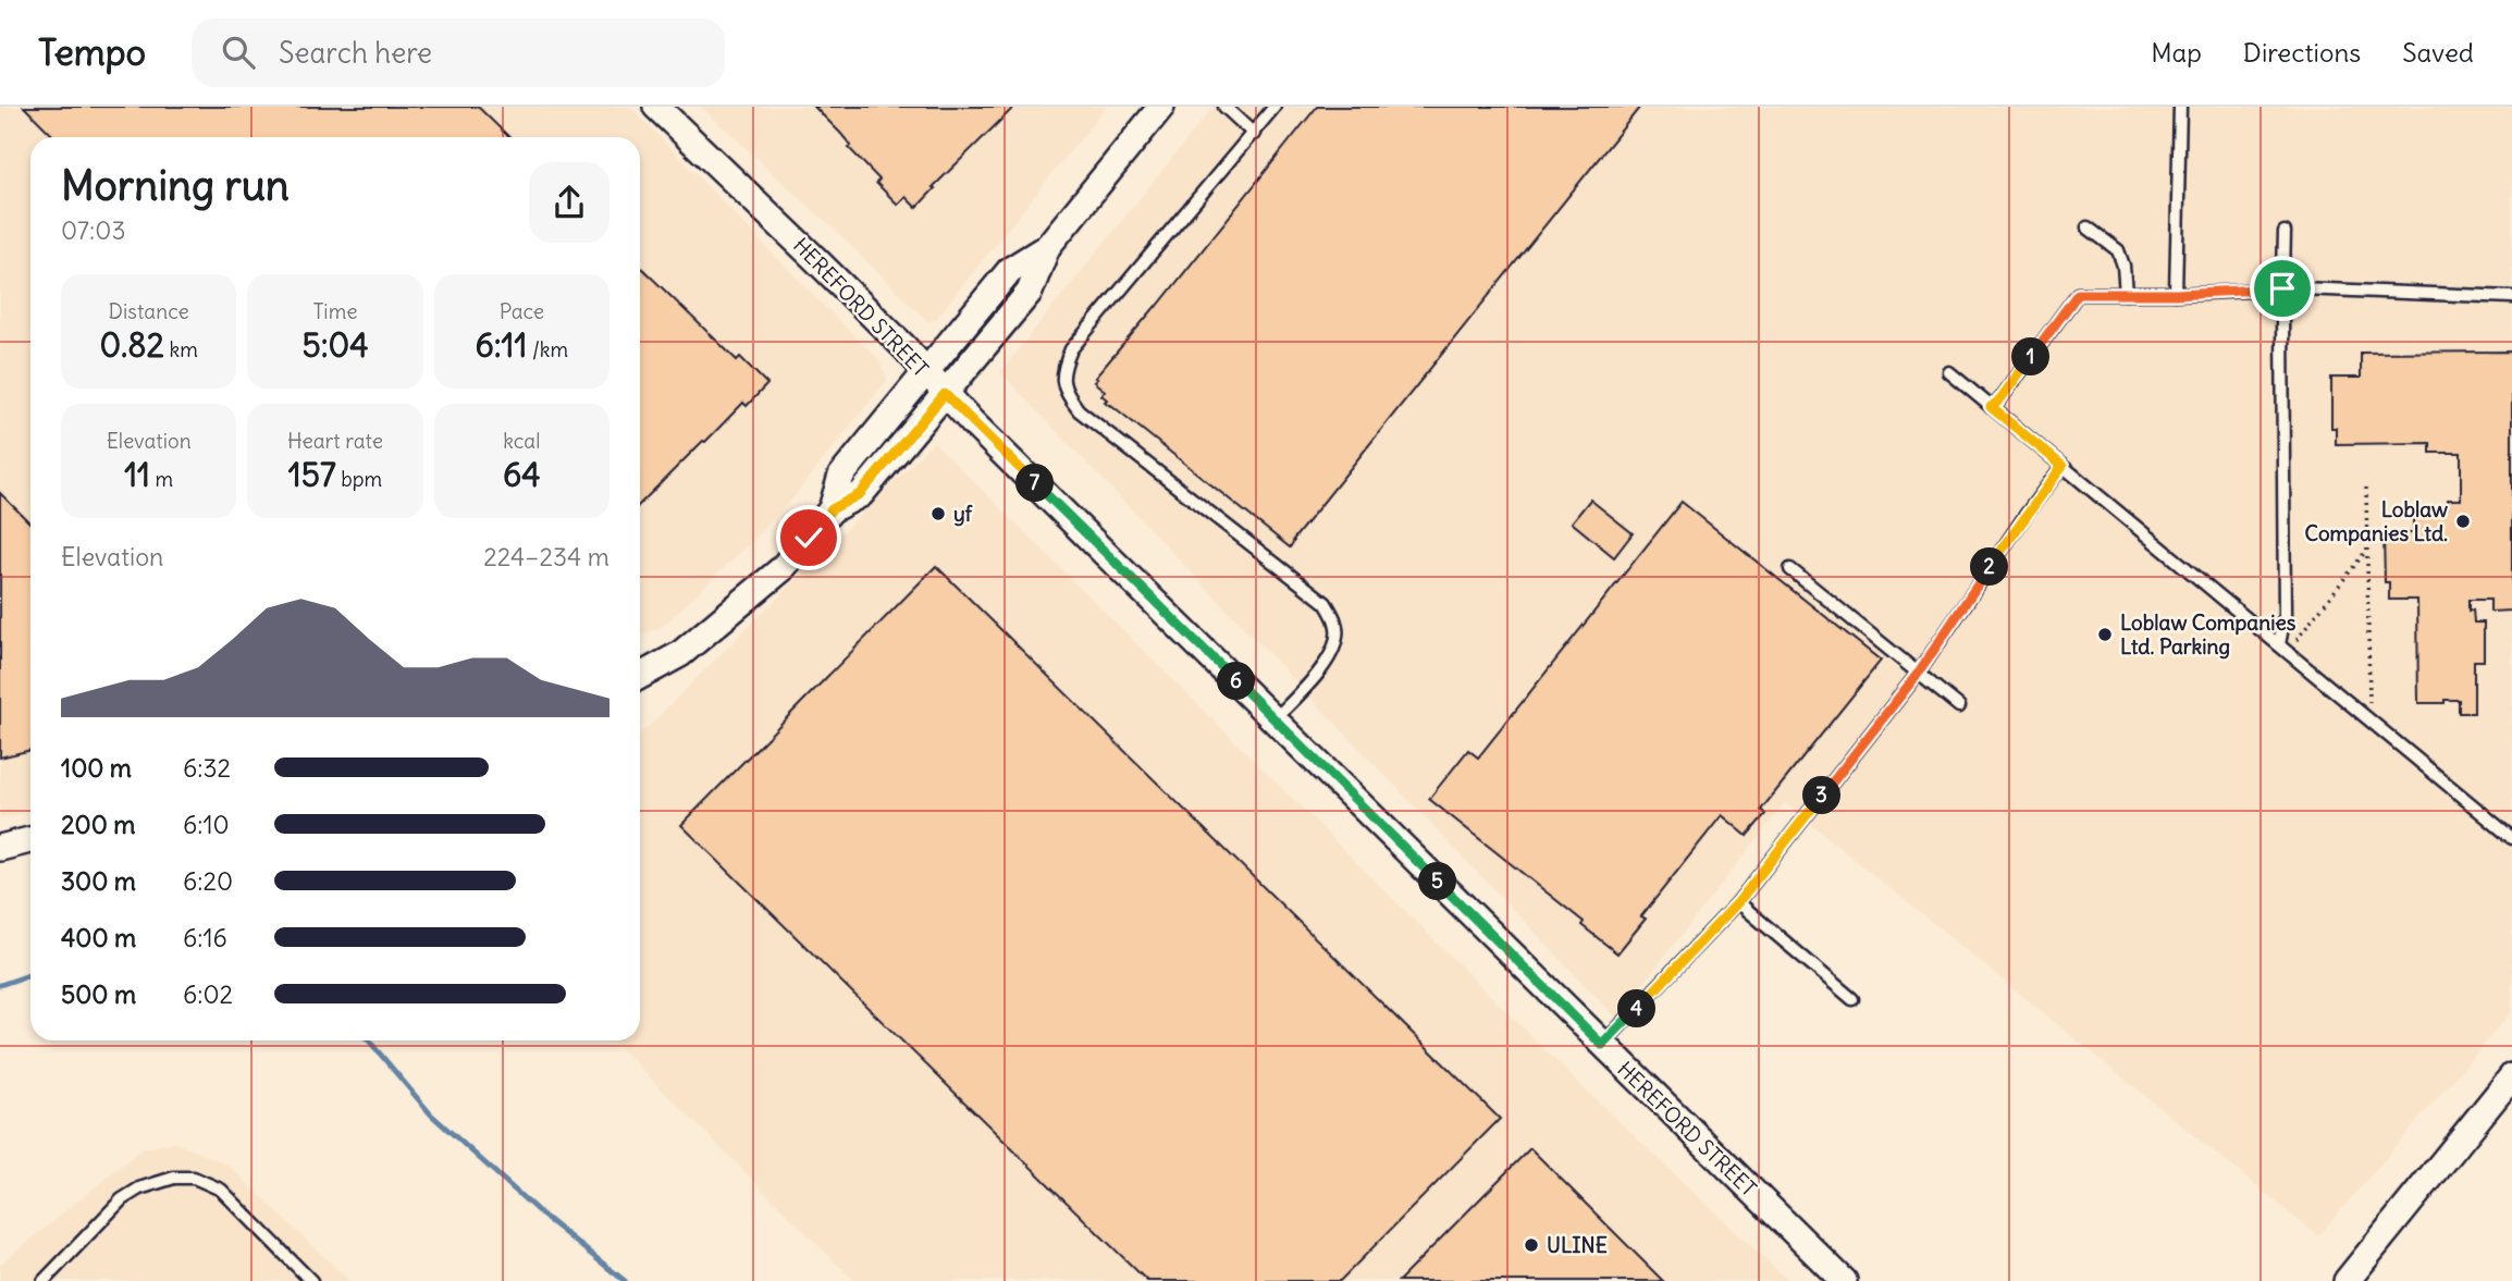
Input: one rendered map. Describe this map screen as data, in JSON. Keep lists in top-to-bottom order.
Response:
{
  "streets": {
    "street": ["HEREFORD STREET"]
  },
  "places": [
    "yf",
    "Loblaw Companies Ltd.",
    "Loblaw Companies Ltd. Parking",
    "ULINE"
  ],
  "page": {
    "header": "Tempo",
    "search": "Search here",
    "nav": ["Map", "Directions", "Saved"],
    "heading": ["Morning run", "07:03"],
    "stats": [
      ["Distance", "0.82 km"],
      ["Time", "5:04"],
      ["Pace", "6:11 /km"],
      ["Elevation", "11 m"],
      ["Heart rate", "157 bpm"],
      ["kcal", "64"]
    ],
    "pins": [
      "1",
      "7",
      "2",
      "6",
      "3",
      "5",
      "4"
    ],
    "chart": ["Elevation", "224–234 m"],
    "list": [
      {
        "name": "100 m",
        "note": "6:32"
      },
      {
        "name": "200 m",
        "note": "6:10"
      },
      {
        "name": "300 m",
        "note": "6:20"
      },
      {
        "name": "400 m",
        "note": "6:16"
      },
      {
        "name": "500 m",
        "note": "6:02"
      }
    ]
  }
}
